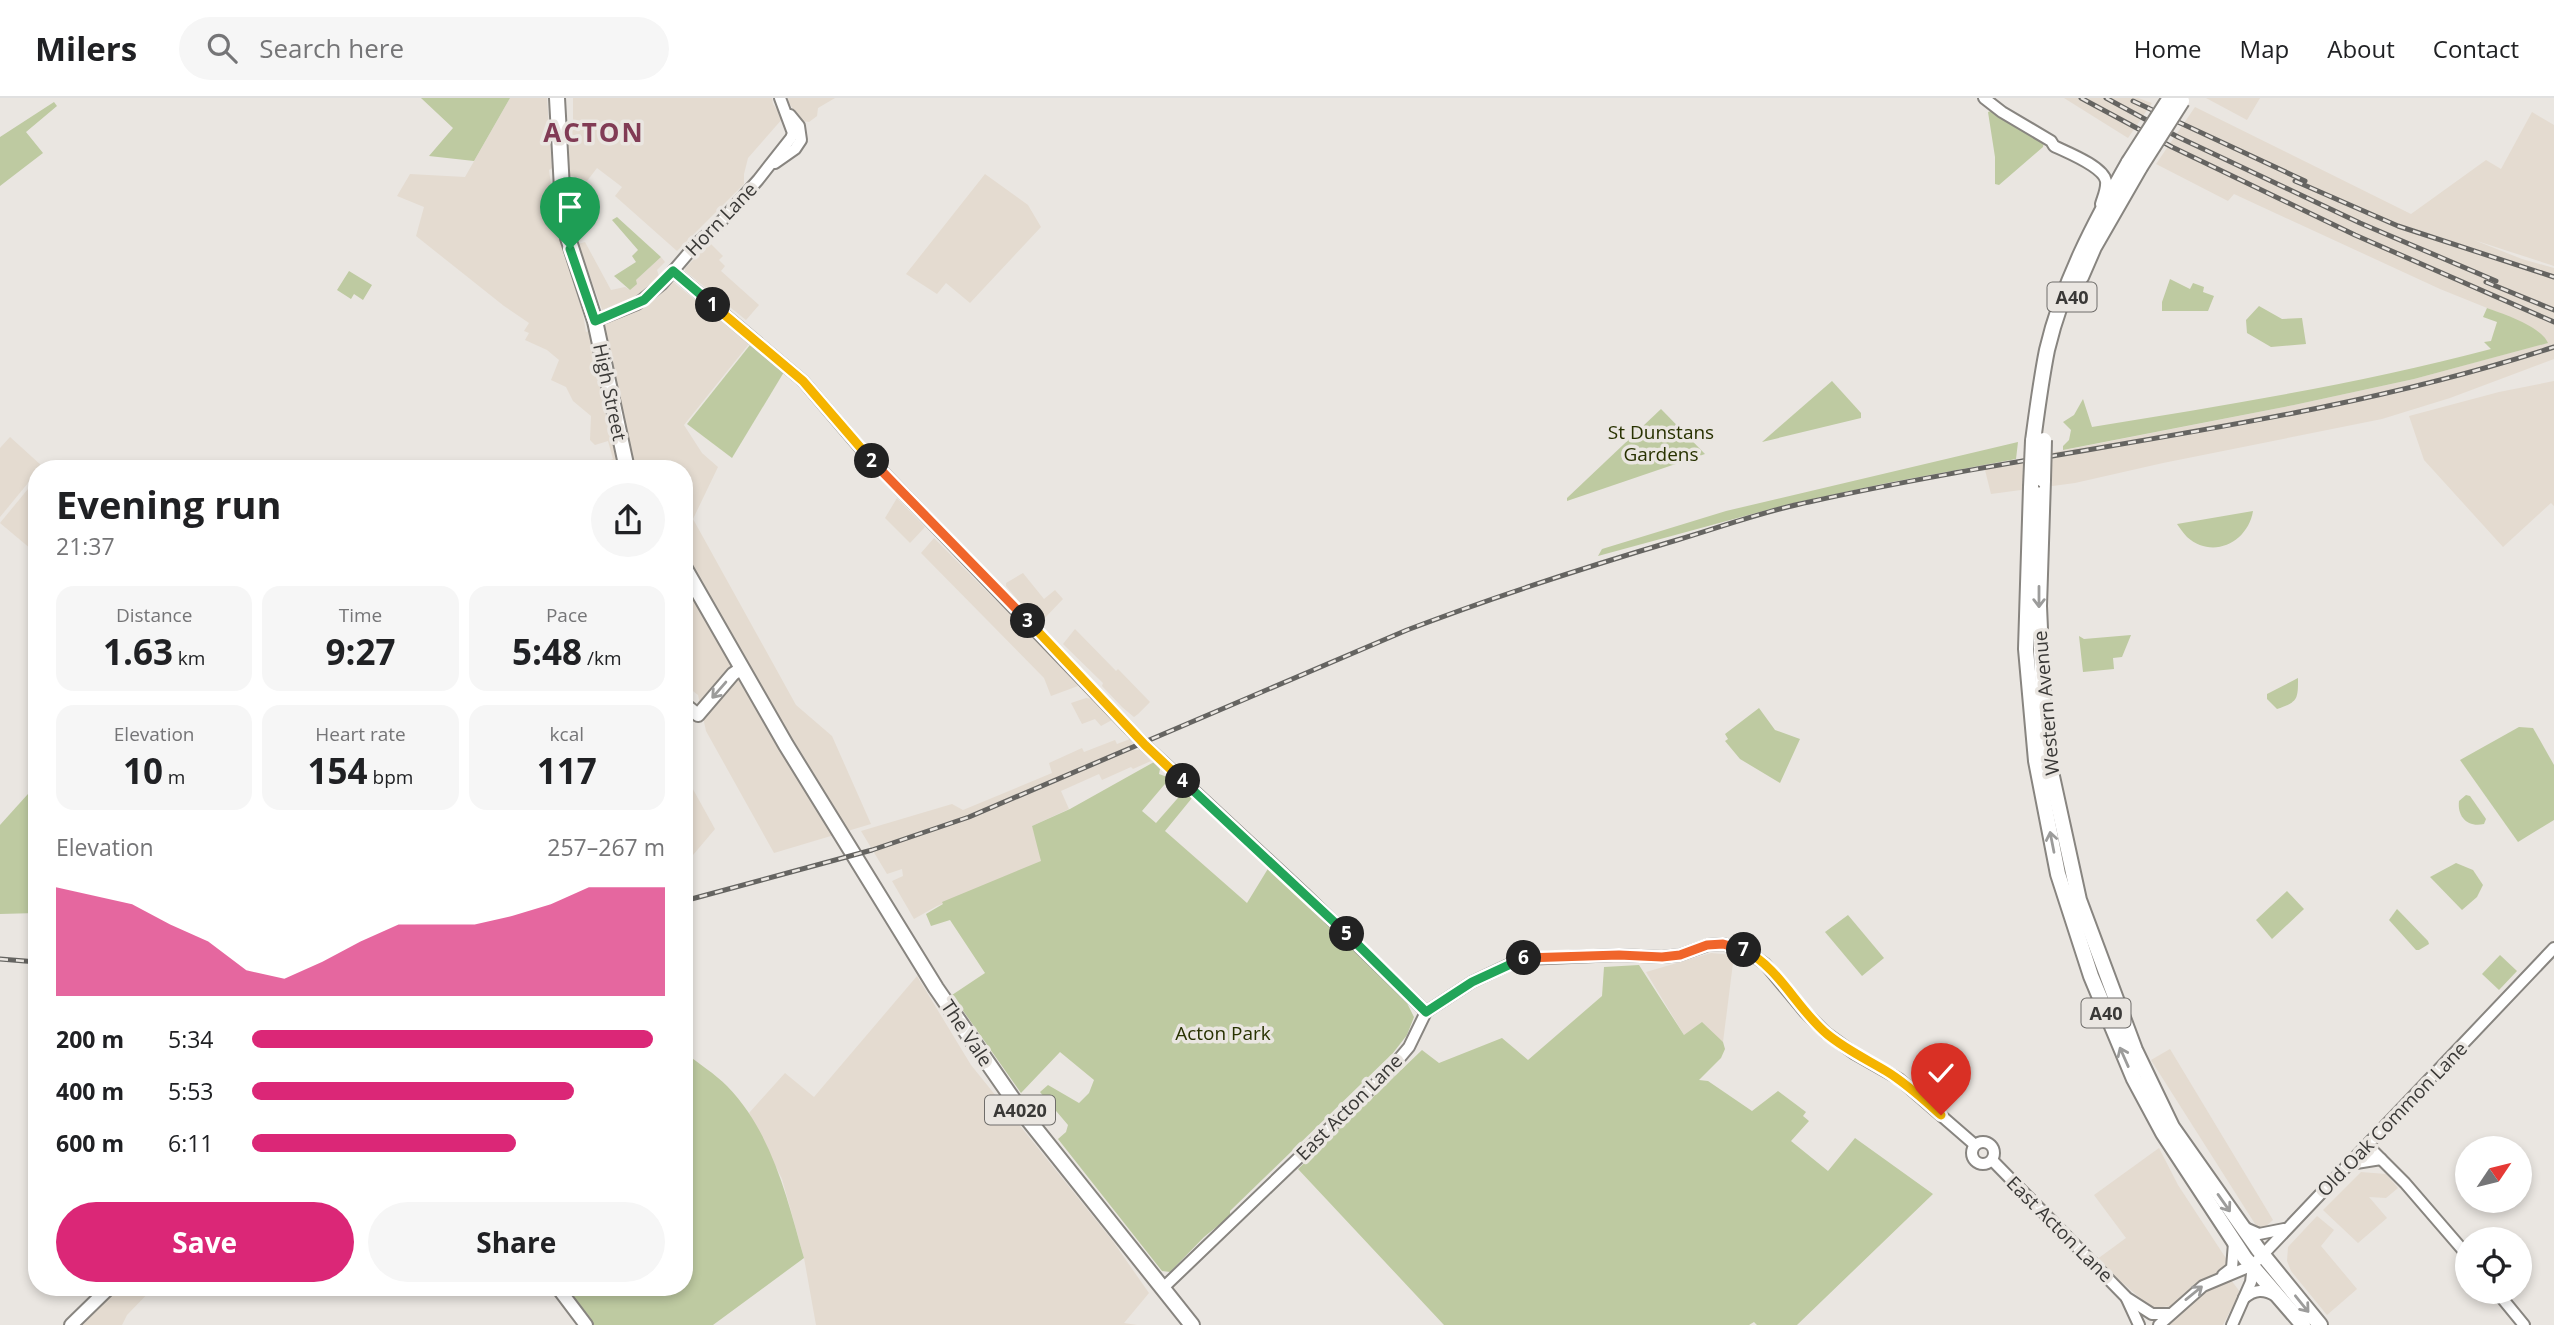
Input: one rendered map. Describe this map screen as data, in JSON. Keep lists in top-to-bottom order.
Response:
{
  "streets": {
    "main road": [
      "A40",
      "High Street",
      "Western Avenue",
      "The Vale",
      "A4020"
    ],
    "street": ["Horn Lane", "East Acton Lane", "Old Oak Common Lane"]
  },
  "crossings": [
    ["Horn Lane", "High Street"],
    ["A40", "Western Avenue"],
    ["A40", "Old Oak Common Lane"],
    ["Western Avenue", "Old Oak Common Lane"],
    ["The Vale", "East Acton Lane"],
    ["The Vale", "A4020"],
    ["East Acton Lane", "Old Oak Common Lane"]
  ],
  "districts": ["ACTON"],
  "parks": ["St Dunstans Gardens", "Acton Park"],
  "north": "top right",
  "page": {
    "header": "Milers",
    "search": "Search here",
    "nav": [
      "Home",
      "Map",
      "About",
      "Contact"
    ],
    "pins": [
      "1",
      "2",
      "3",
      "4",
      "5",
      "7",
      "6"
    ],
    "heading": ["Evening run", "21:37"],
    "stats": [
      ["Distance", "1.63 km"],
      ["Time", "9:27"],
      ["Pace", "5:48 /km"],
      ["Elevation", "10 m"],
      ["Heart rate", "154 bpm"],
      ["kcal", "117"]
    ],
    "chart": ["Elevation", "257–267 m"],
    "list": [
      {
        "name": "200 m",
        "note": "5:34"
      },
      {
        "name": "400 m",
        "note": "5:53"
      },
      {
        "name": "600 m",
        "note": "6:11"
      }
    ],
    "buttons": ["Save", "Share"]
  }
}
